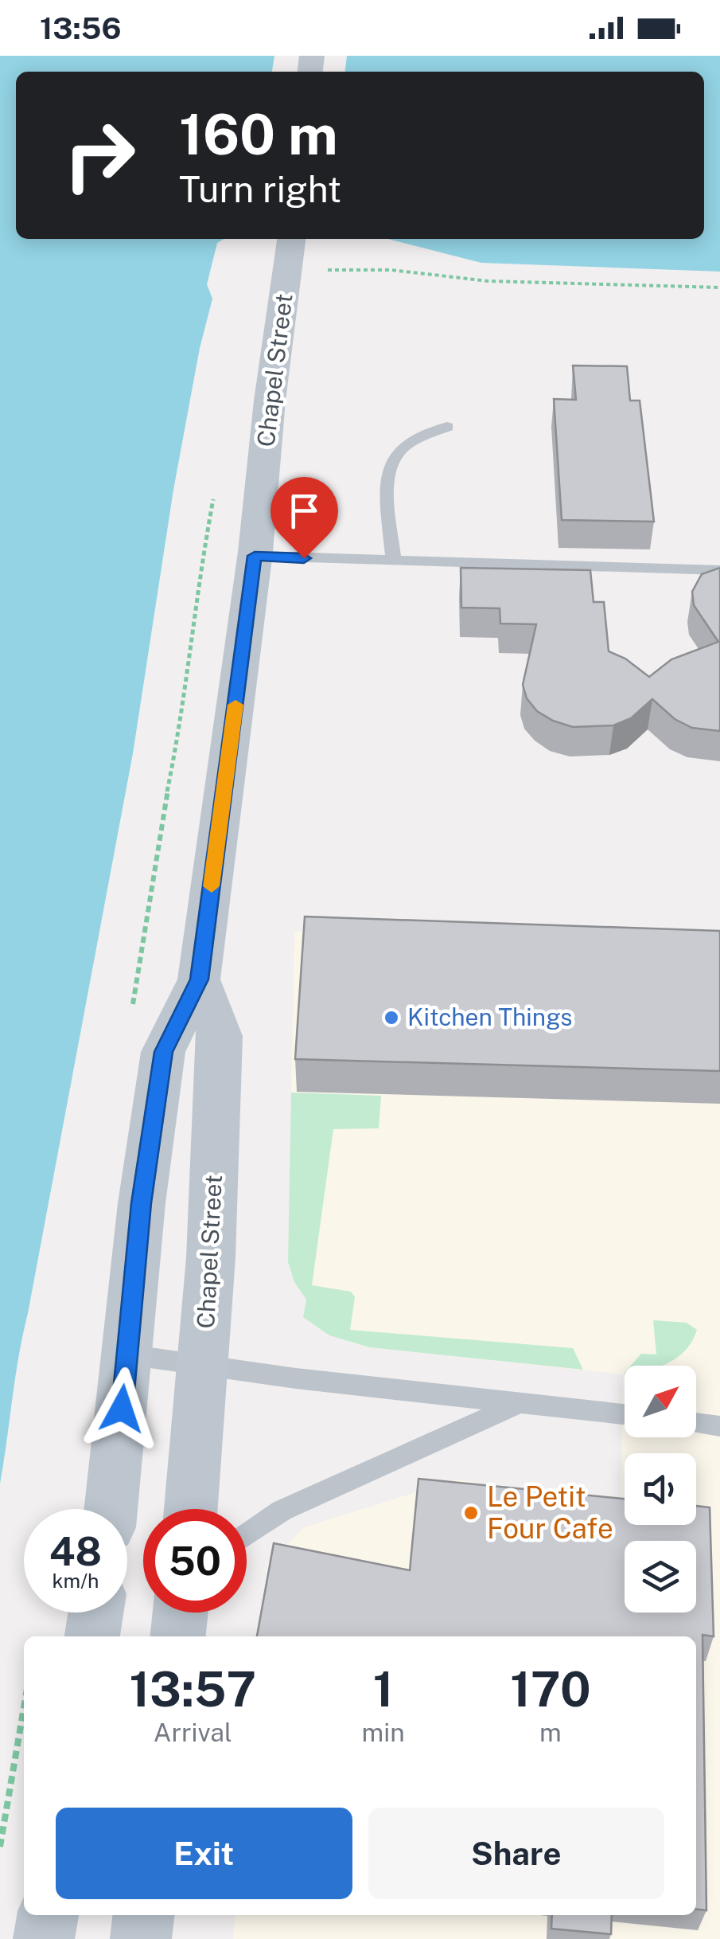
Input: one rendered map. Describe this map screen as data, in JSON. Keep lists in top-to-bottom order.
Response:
{
  "streets": {
    "main road": ["Chapel Street"]
  },
  "places": ["Kitchen Things", "Le Petit Four Cafe"],
  "north": "top right",
  "page": {
    "status": "13:56",
    "turn": ["160 m", "Turn right"],
    "speed": "48 km/h",
    "limit": "50",
    "eta": [
      "13:57",
      "Arrival",
      "1",
      "min",
      "170",
      "m"
    ],
    "buttons": ["Exit", "Share"]
  }
}
